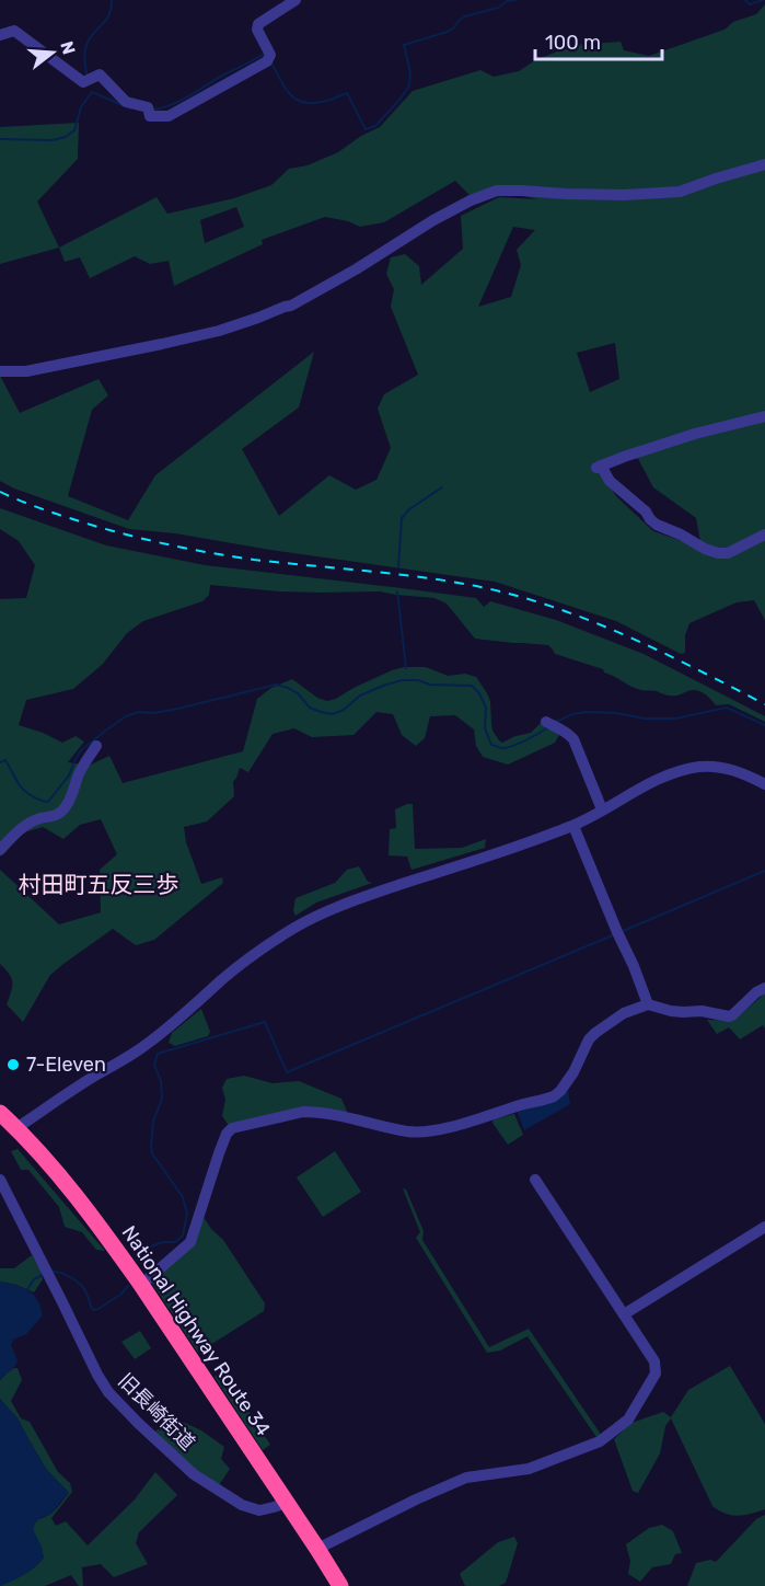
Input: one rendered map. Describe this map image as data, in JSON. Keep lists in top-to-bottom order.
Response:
{
  "streets": {
    "highway": ["National Highway Route 34"],
    "street": ["旧長崎街道"]
  },
  "crossings": [
    ["National Highway Route 34", "旧長崎街道"]
  ],
  "districts": ["村田町五反三歩"],
  "places": ["7-Eleven"],
  "scale_bar": "100 m",
  "north": "right"
}
